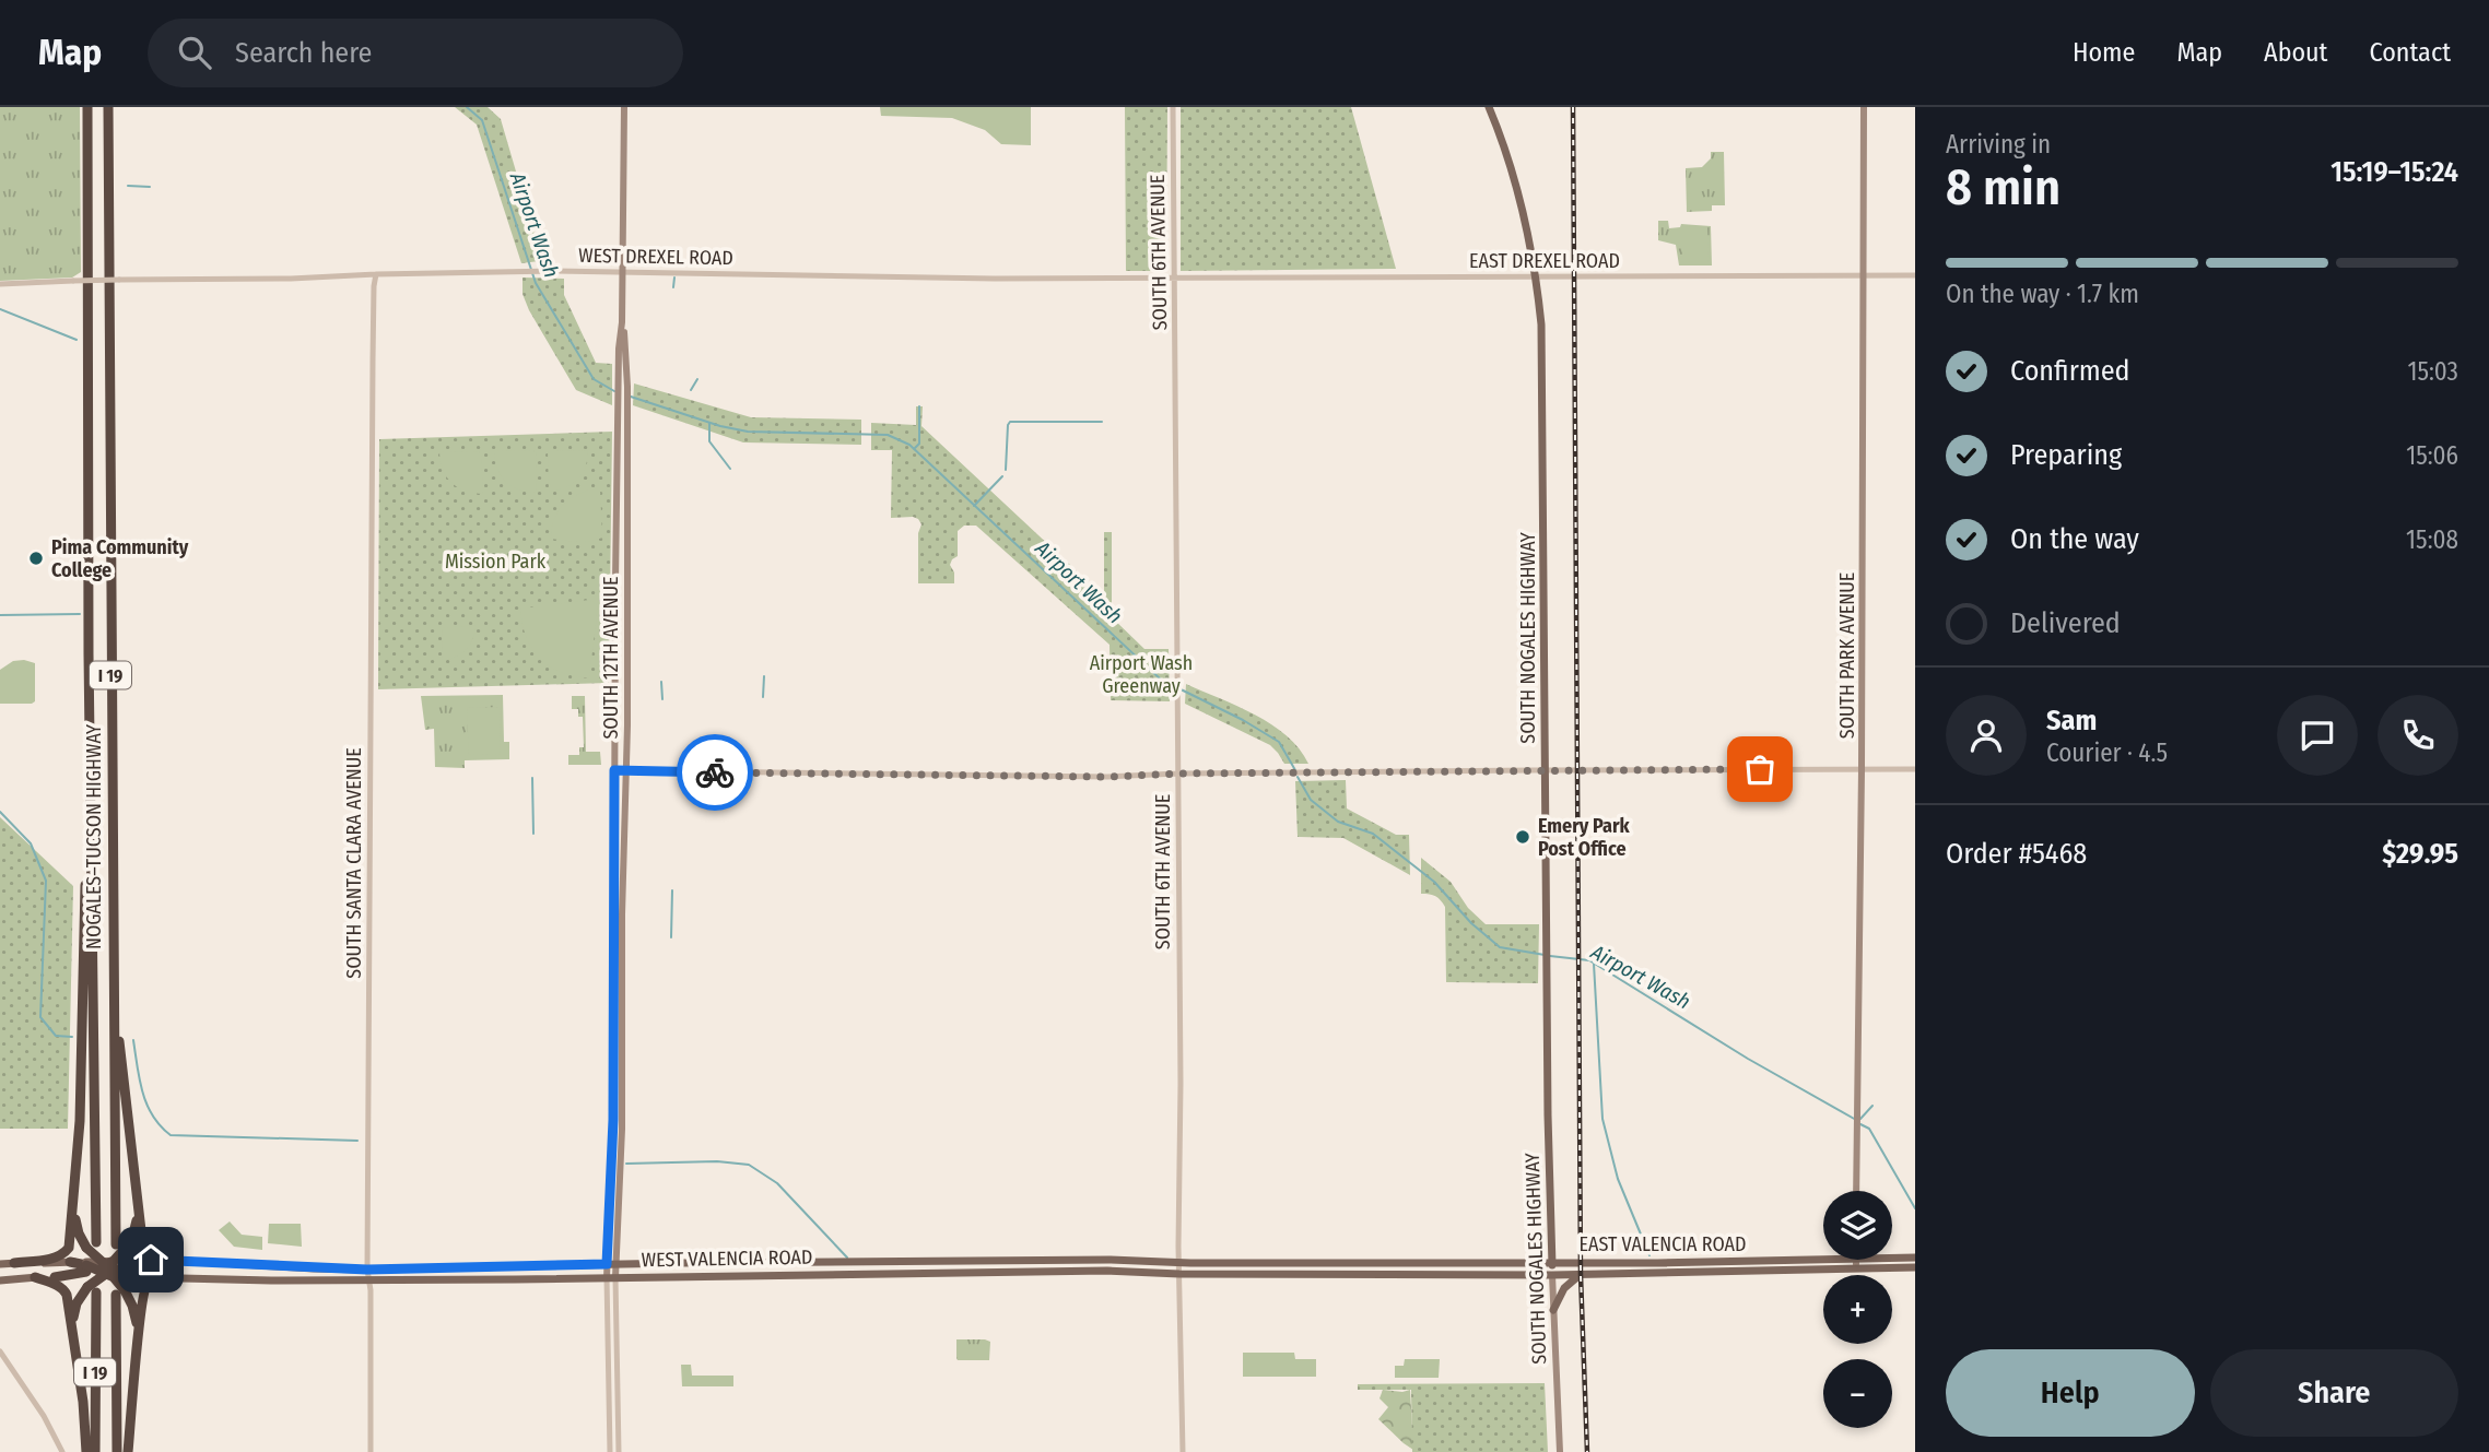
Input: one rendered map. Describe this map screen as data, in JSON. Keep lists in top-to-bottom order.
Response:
{
  "streets": {
    "highway": ["I 19", "NOGALES–TUCSON HIGHWAY"],
    "main road": [
      "SOUTH NOGALES HIGHWAY",
      "SOUTH PARK AVENUE",
      "SOUTH 12TH AVENUE",
      "EAST VALENCIA ROAD",
      "WEST VALENCIA ROAD"
    ],
    "street": [
      "SOUTH 6TH AVENUE",
      "WEST DREXEL ROAD",
      "EAST DREXEL ROAD",
      "SOUTH SANTA CLARA AVENUE"
    ]
  },
  "crossings": [
    ["SOUTH 6TH AVENUE", "WEST DREXEL ROAD"],
    ["SOUTH 6TH AVENUE", "EAST DREXEL ROAD"],
    ["SOUTH 6TH AVENUE", "EAST VALENCIA ROAD"],
    ["SOUTH 6TH AVENUE", "WEST VALENCIA ROAD"],
    ["WEST DREXEL ROAD", "EAST DREXEL ROAD"],
    ["WEST DREXEL ROAD", "SOUTH 12TH AVENUE"],
    ["WEST DREXEL ROAD", "SOUTH SANTA CLARA AVENUE"],
    ["EAST DREXEL ROAD", "SOUTH NOGALES HIGHWAY"],
    ["EAST DREXEL ROAD", "SOUTH PARK AVENUE"],
    ["SOUTH NOGALES HIGHWAY", "EAST VALENCIA ROAD"],
    ["SOUTH 12TH AVENUE", "WEST VALENCIA ROAD"],
    ["SOUTH SANTA CLARA AVENUE", "WEST VALENCIA ROAD"],
    ["EAST VALENCIA ROAD", "WEST VALENCIA ROAD"]
  ],
  "water": ["Airport Wash"],
  "parks": ["Mission Park", "Airport Wash Greenway"],
  "places": ["Pima Community College", "Emery Park Post Office"],
  "page": {
    "header": "Map",
    "search": "Search here",
    "nav": [
      "Home",
      "Map",
      "About",
      "Contact"
    ],
    "heading": ["8 min", "Arriving in", "15:19–15:24"],
    "panel": [
      "Sam",
      "Courier · 4.5",
      "Order #5468",
      "$29.95"
    ],
    "bar": "On the way · 1.7 km",
    "list": [
      ["Confirmed", "15:03"],
      ["Preparing", "15:06"],
      ["On the way", "15:08"],
      "Delivered"
    ],
    "map_buttons": ["+", "−"],
    "buttons": ["Help", "Share"]
  }
}
